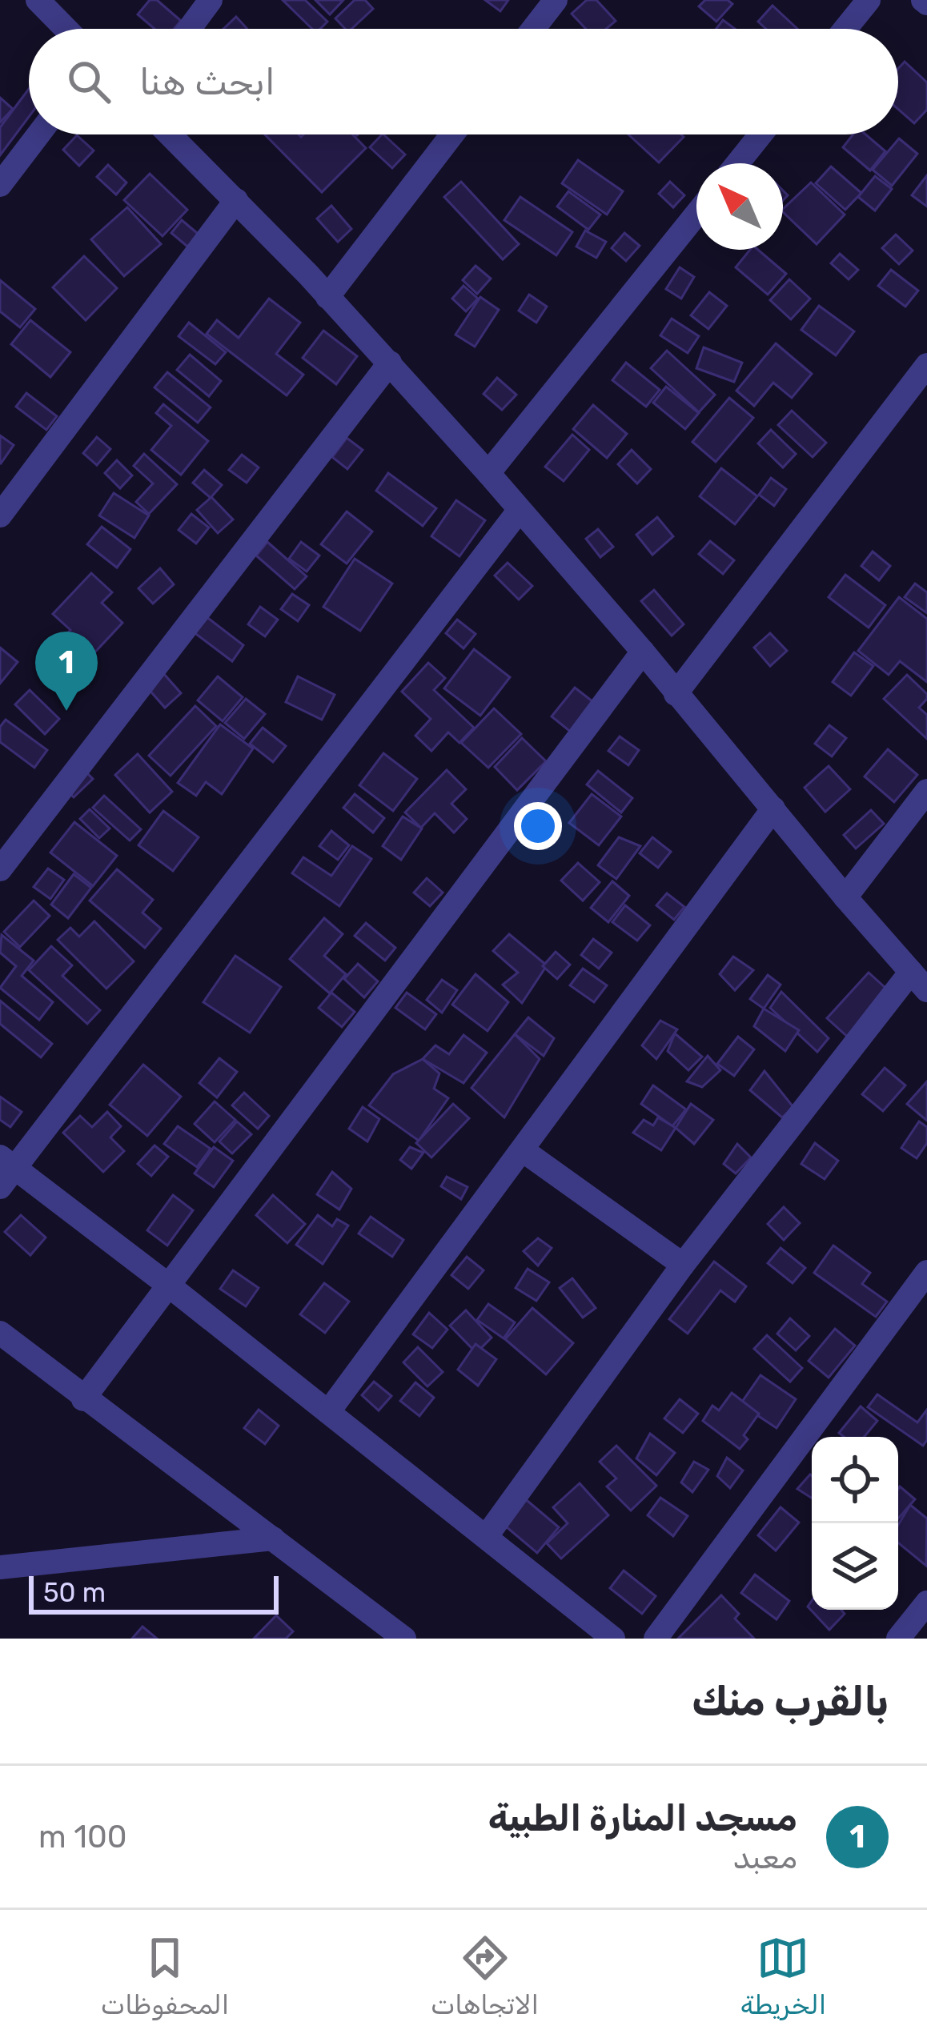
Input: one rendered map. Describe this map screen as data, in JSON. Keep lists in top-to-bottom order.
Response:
{
  "scale_bar": "50 m",
  "north": "top left",
  "page": {
    "search": "ابحث هنا",
    "pins": "1",
    "scale": "50 m",
    "heading": "بالقرب منك",
    "list": [
      {
        "mark": "1",
        "name": "مسجد المنارة الطبية",
        "note": "معبد",
        "value": "100 m"
      }
    ],
    "nav": ["الخريطة", "الاتجاهات", "المحفوظات"]
  }
}
